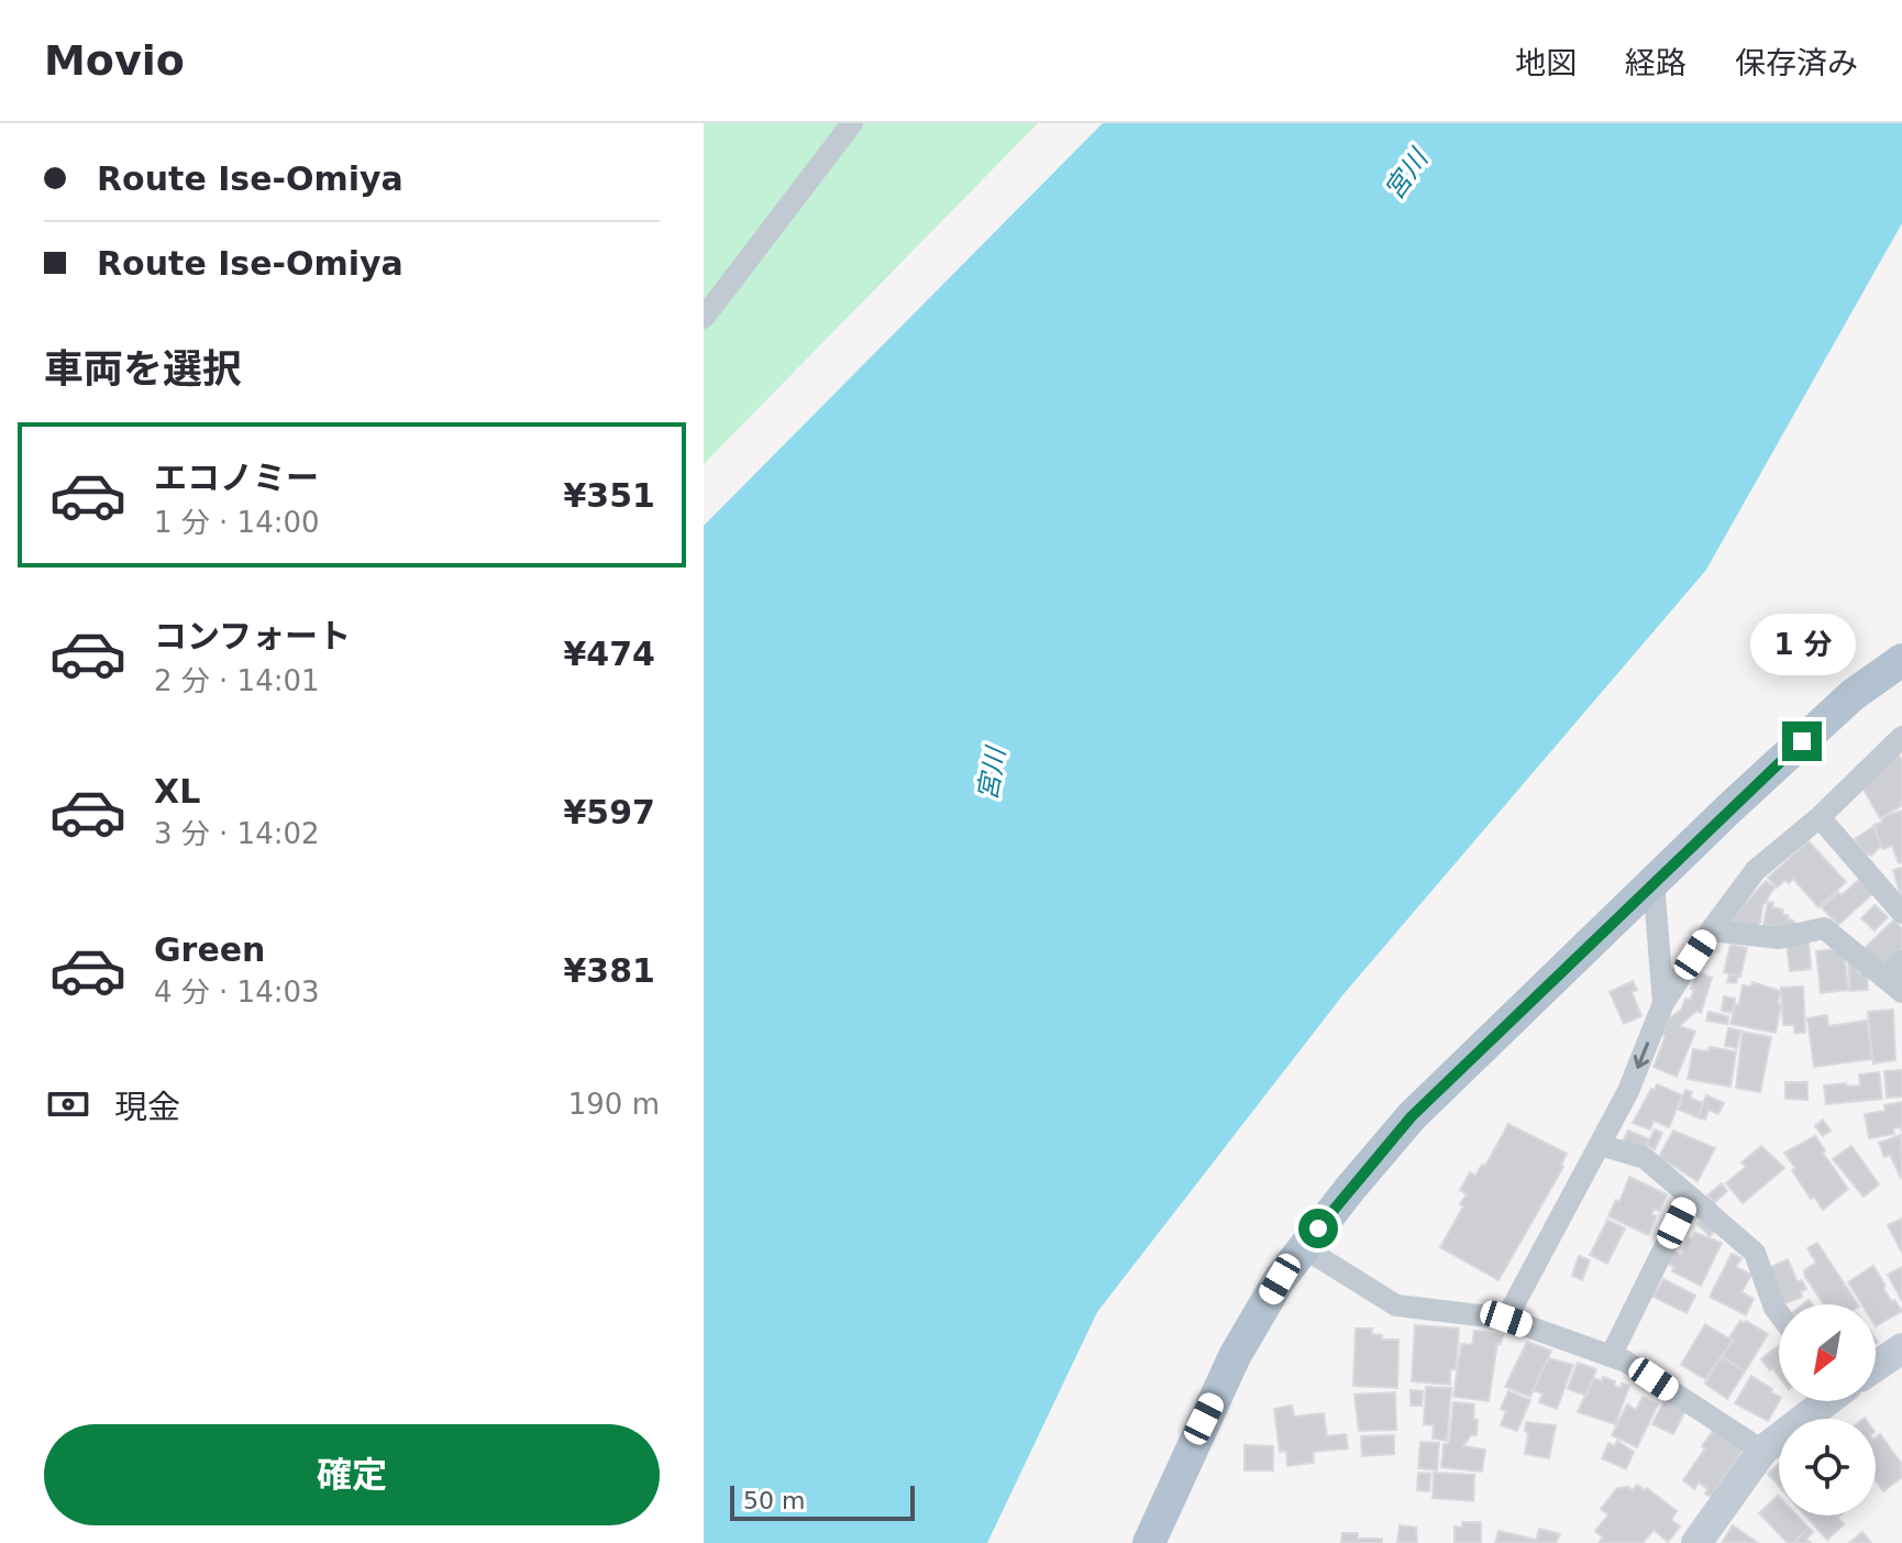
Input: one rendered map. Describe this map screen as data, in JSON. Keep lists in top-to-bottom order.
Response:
{
  "water": ["宮川"],
  "scale_bar": "50 m",
  "north": "bottom left",
  "page": {
    "header": "Movio",
    "nav": ["地図", "経路", "保存済み"],
    "banner": ["Route Ise-Omiya", "Route Ise-Omiya"],
    "heading": "車両を選択",
    "list": [
      {
        "name": "エコノミー",
        "note": "1 分 · 14:00",
        "value": "¥351"
      },
      {
        "name": "コンフォート",
        "note": "2 分 · 14:01",
        "value": "¥474"
      },
      {
        "name": "XL",
        "note": "3 分 · 14:02",
        "value": "¥597"
      },
      {
        "name": "Green",
        "note": "4 分 · 14:03",
        "value": "¥381"
      }
    ],
    "bubble": "1 分",
    "pay": ["現金", "190 m"],
    "buttons": "確定",
    "scale": "50 m"
  }
}
